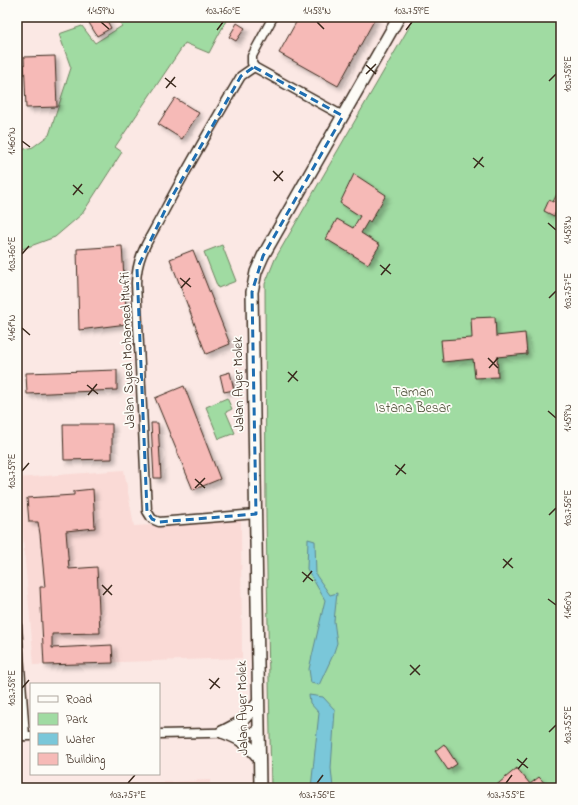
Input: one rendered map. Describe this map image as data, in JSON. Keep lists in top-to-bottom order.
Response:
{
  "streets": {
    "main road": ["Jalan Ayer Molek"],
    "street": ["Jalan Syed Mohamed Mufti"]
  },
  "crossings": [
    ["Jalan Syed Mohamed Mufti", "Jalan Ayer Molek"]
  ],
  "parks": ["Taman Istana Besar"],
  "legend": [
    "Road",
    "Park",
    "Water",
    "Building"
  ],
  "coordinates": [
    "1.459°N",
    "103.760°E",
    "1.458°N",
    "103.759°E",
    "103.758°E",
    "1.460°N",
    "103.757°E",
    "1.461°N",
    "103.756°E",
    "103.755°E"
  ]
}
